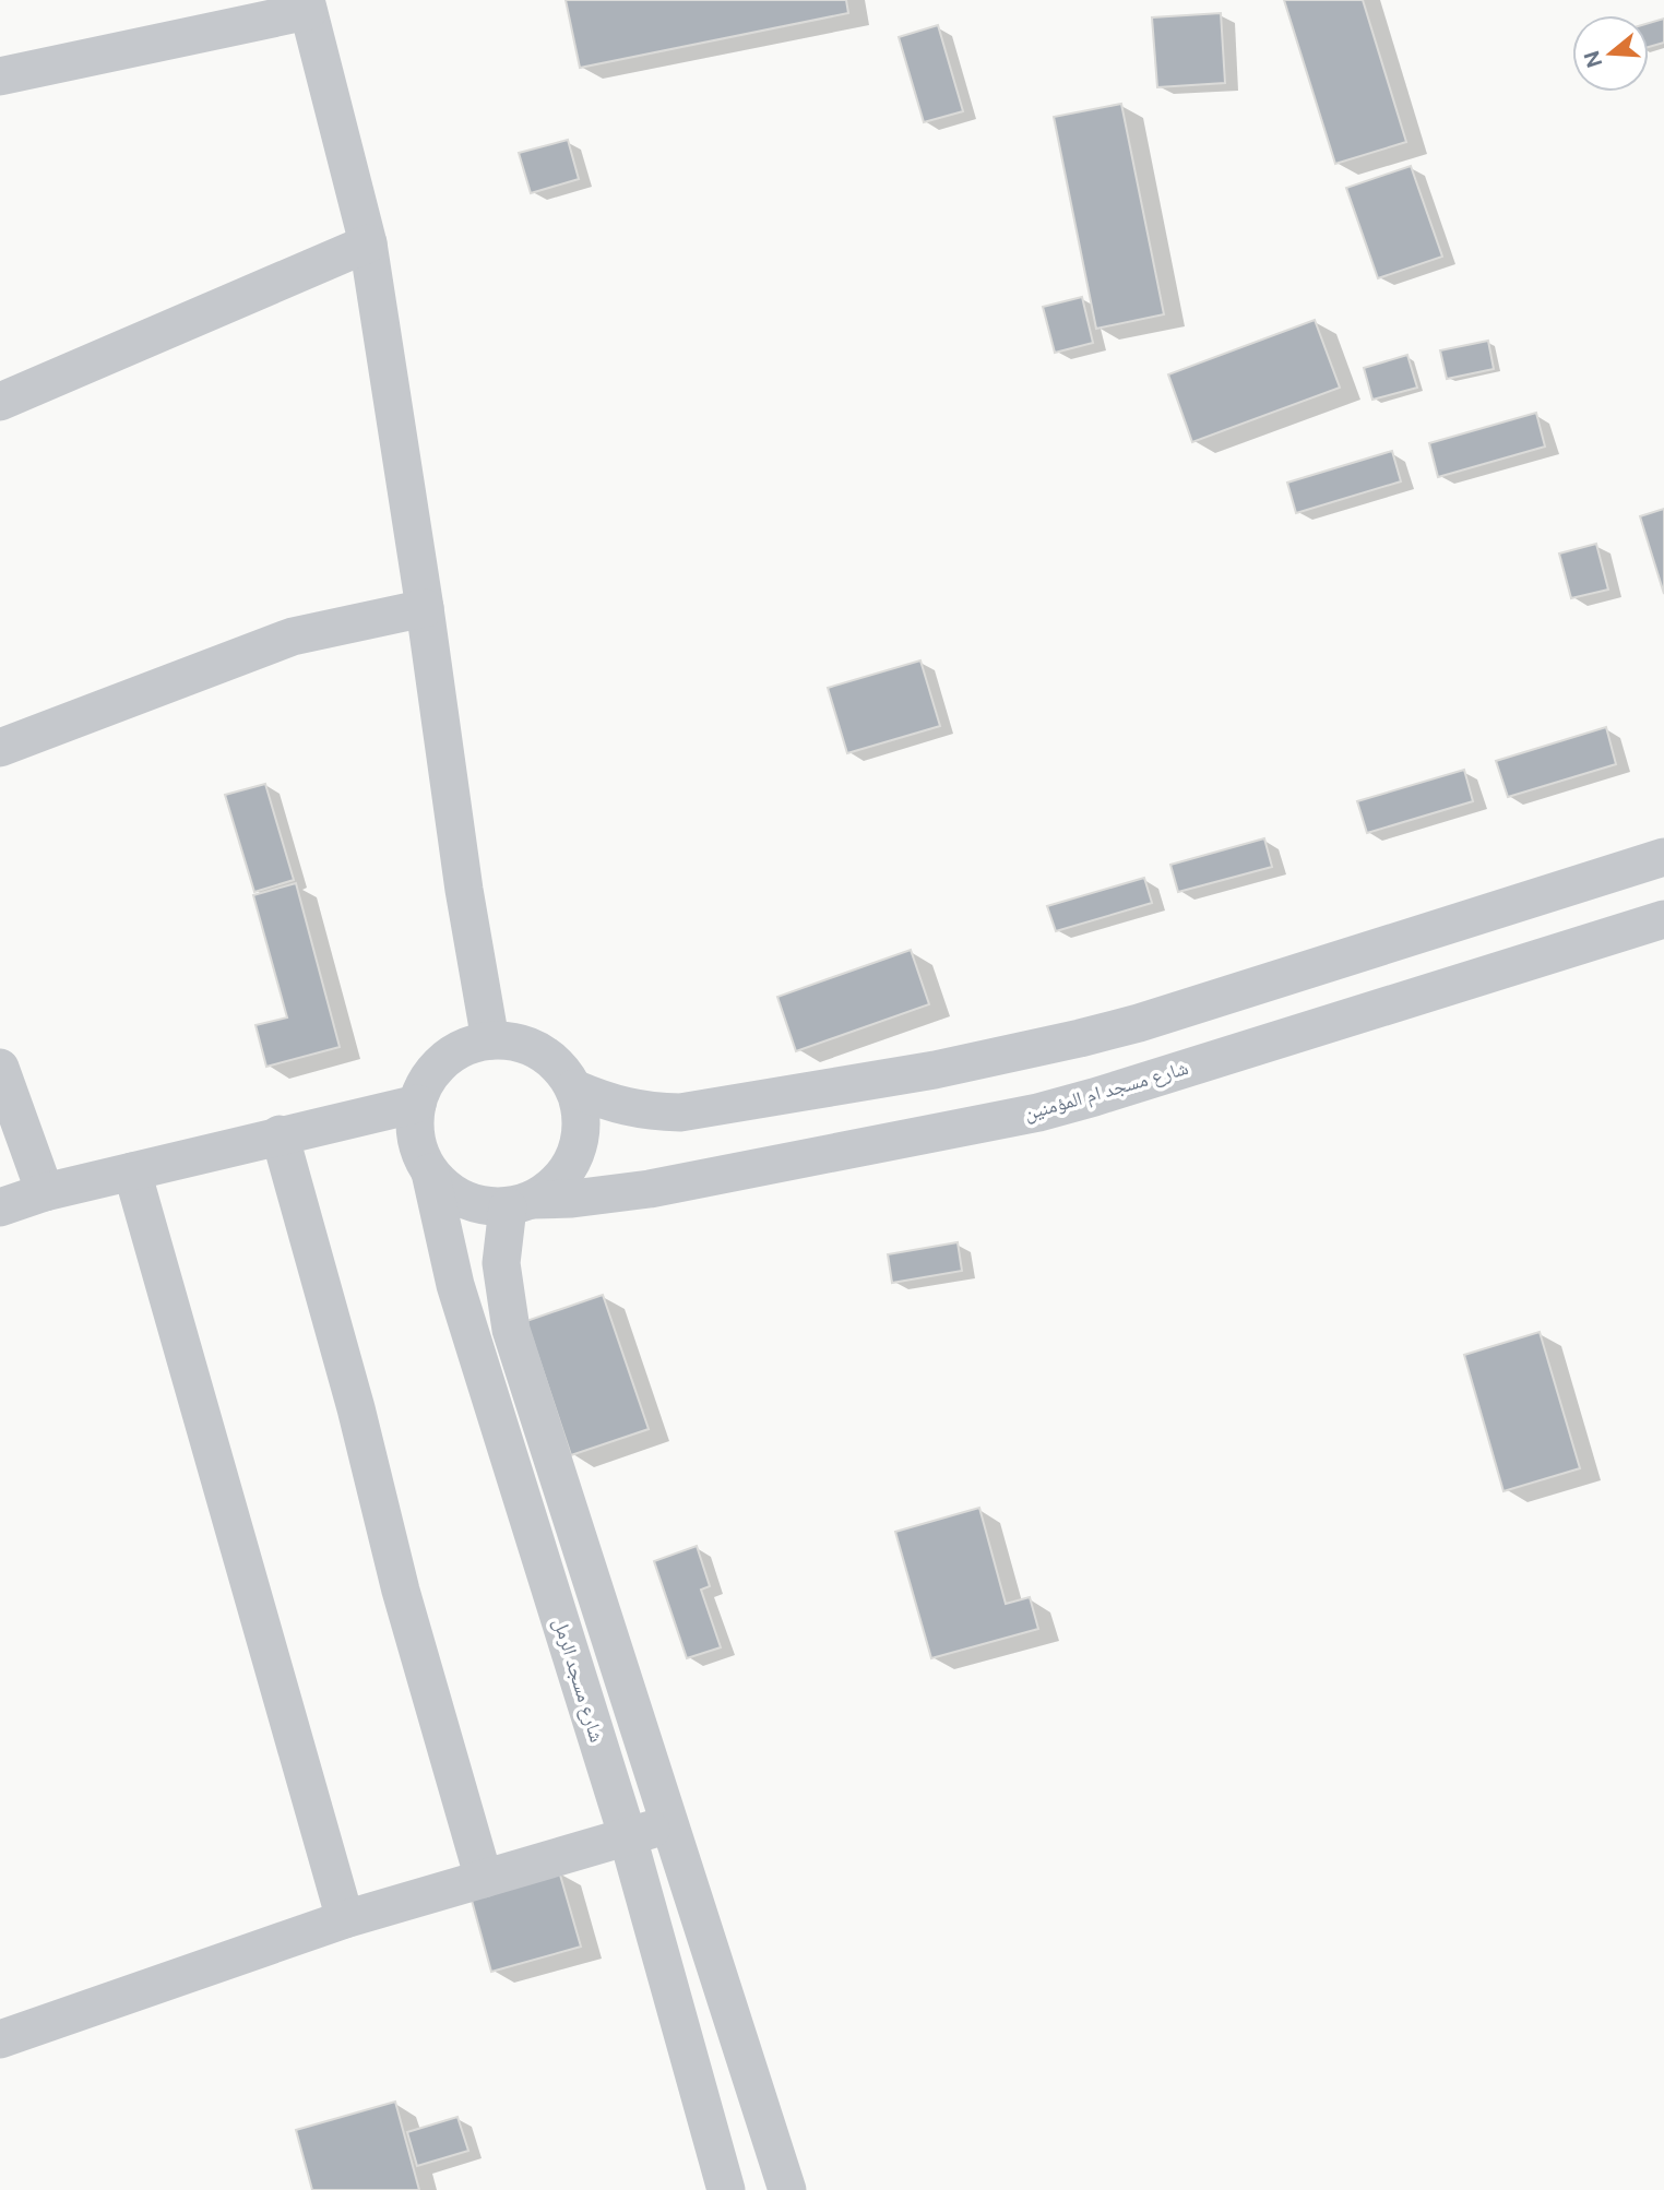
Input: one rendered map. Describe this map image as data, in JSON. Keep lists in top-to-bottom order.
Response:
{
  "streets": {
    "street": ["شارع مسجد ام المؤمنين", "شارع مسجد الرمل"]
  },
  "crossings": [
    ["شارع مسجد ام المؤمنين", "شارع مسجد الرمل"]
  ],
  "north": "left"
}
